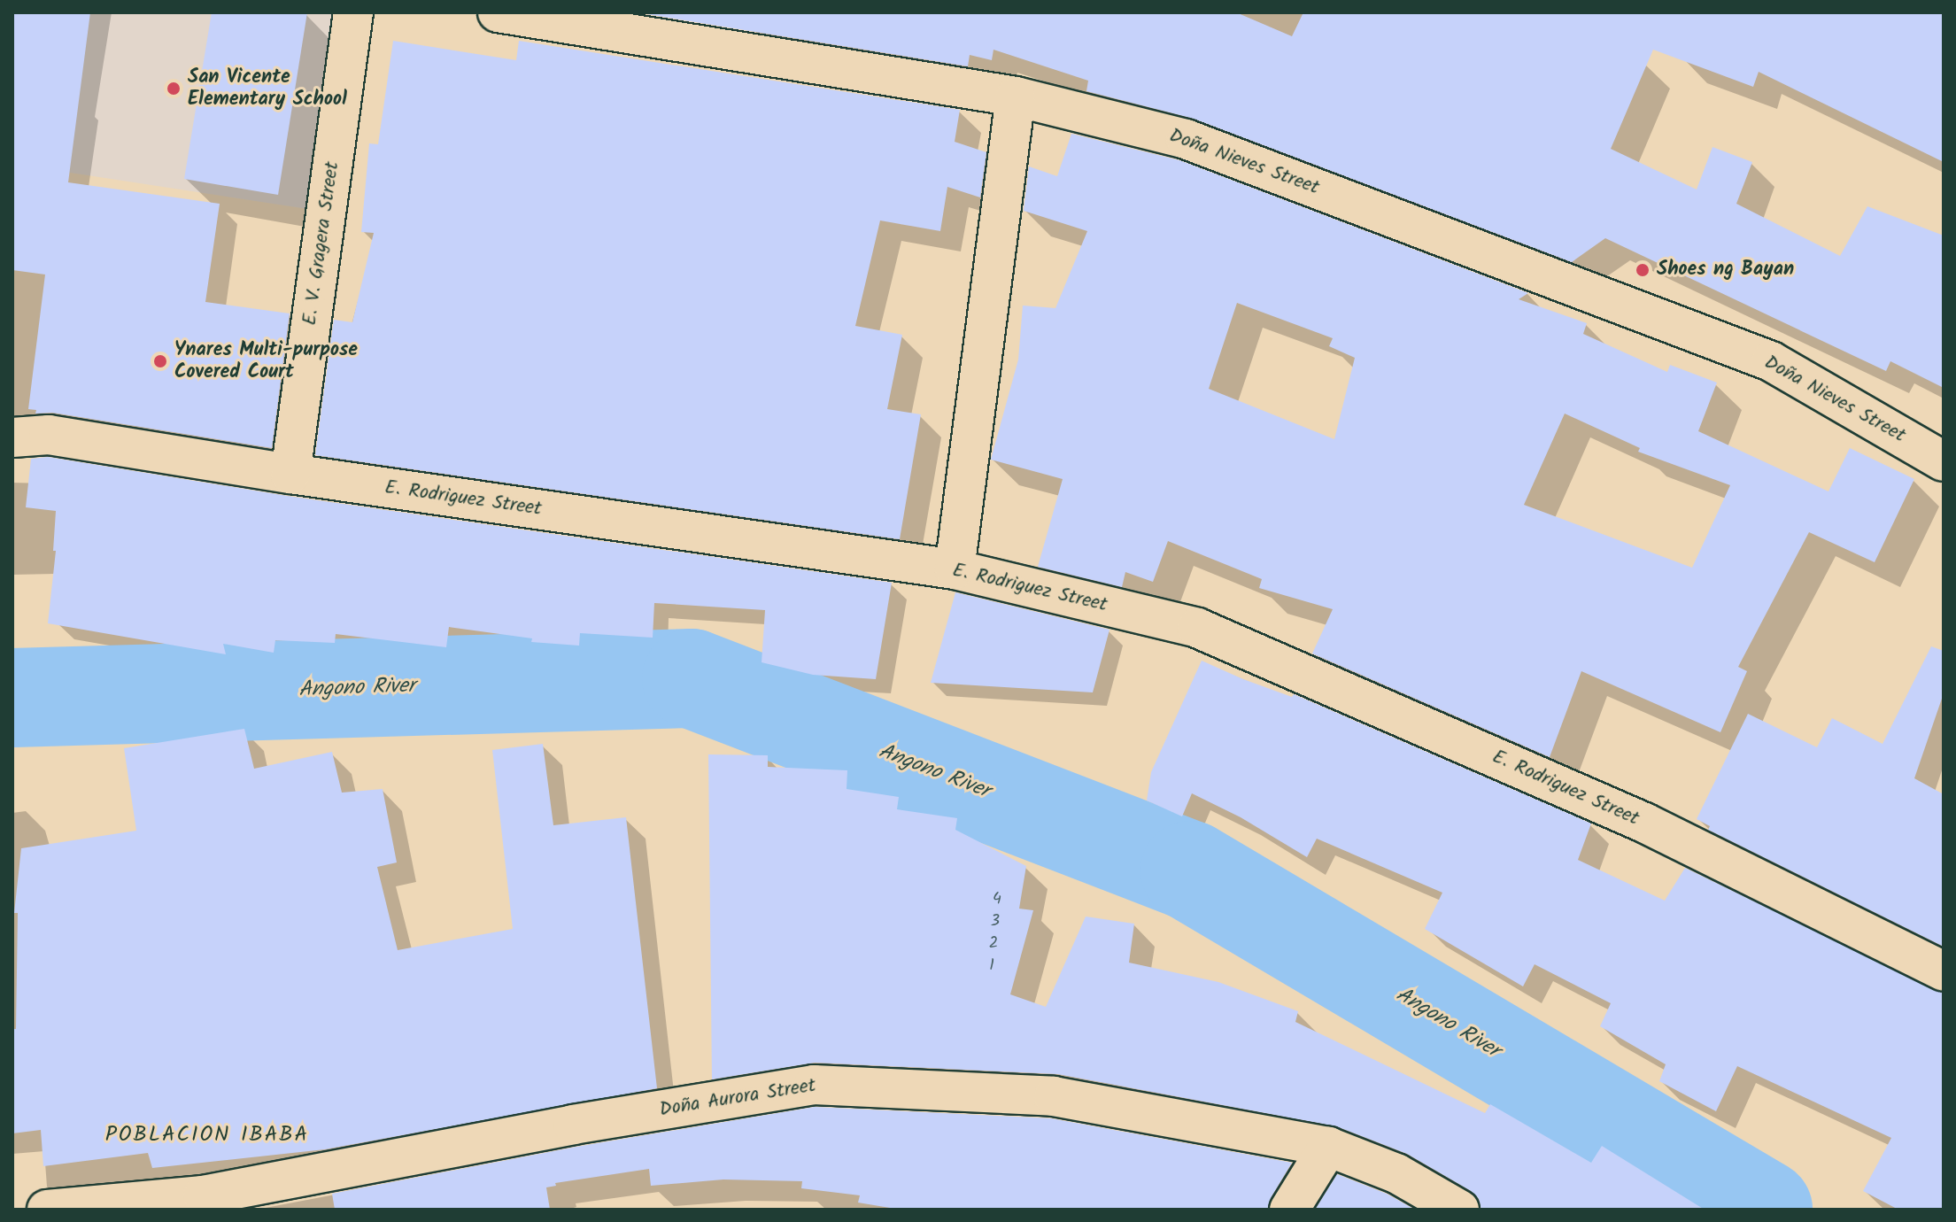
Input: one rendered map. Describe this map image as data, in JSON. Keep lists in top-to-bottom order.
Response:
{
  "streets": {
    "street": [
      "Doña Nieves Street",
      "E. V. Gragera Street",
      "E. Rodriguez Street",
      "Doña Aurora Street"
    ]
  },
  "crossings": [
    ["E. V. Gragera Street", "E. Rodriguez Street"]
  ],
  "districts": ["POBLACION IBABA"],
  "water": ["Angono River"],
  "places": ["San Vicente Elementary School", "Shoes ng Bayan", "Ynares Multi-purpose Covered Court"],
  "house_numbers": [
    "4",
    "3",
    "2",
    "1"
  ]
}
